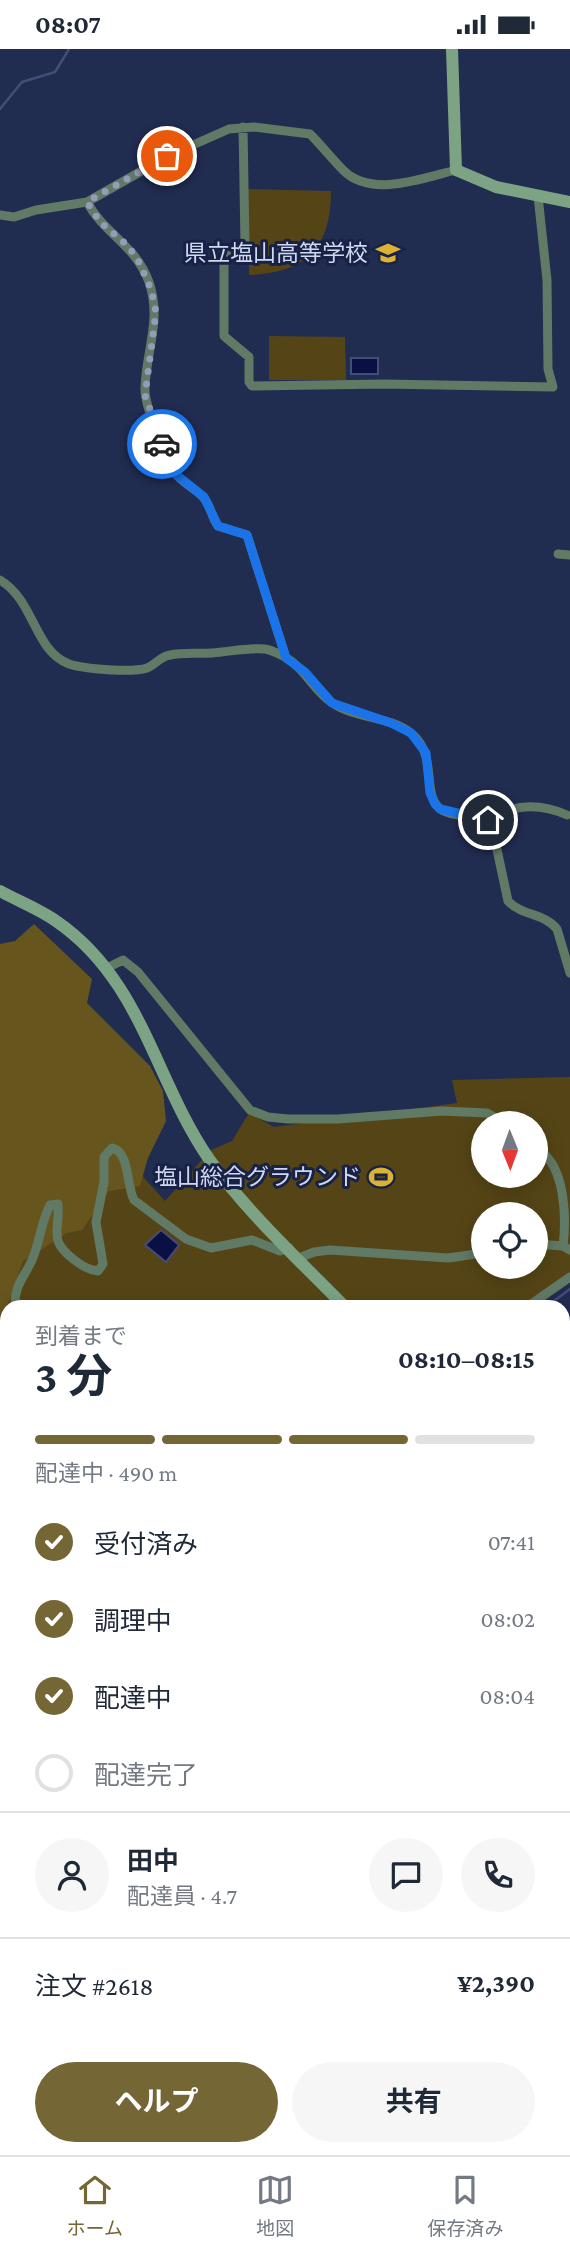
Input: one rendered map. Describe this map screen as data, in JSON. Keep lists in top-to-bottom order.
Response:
{
  "places": {
    "school or university": ["県立塩山高等学校"],
    "sports": ["塩山総合グラウンド"]
  },
  "north": "bottom",
  "page": {
    "status": "08:07",
    "heading": ["3 分", "到着まで", "08:10–08:15"],
    "panel": [
      "田中",
      "配達員 · 4.7",
      "注文 #2618",
      "¥2,390"
    ],
    "bar": "配達中 · 490 m",
    "list": [
      ["受付済み", "07:41"],
      ["調理中", "08:02"],
      ["配達中", "08:04"],
      "配達完了"
    ],
    "buttons": ["ヘルプ", "共有"],
    "tabs": ["ホーム", "地図", "保存済み"]
  }
}
